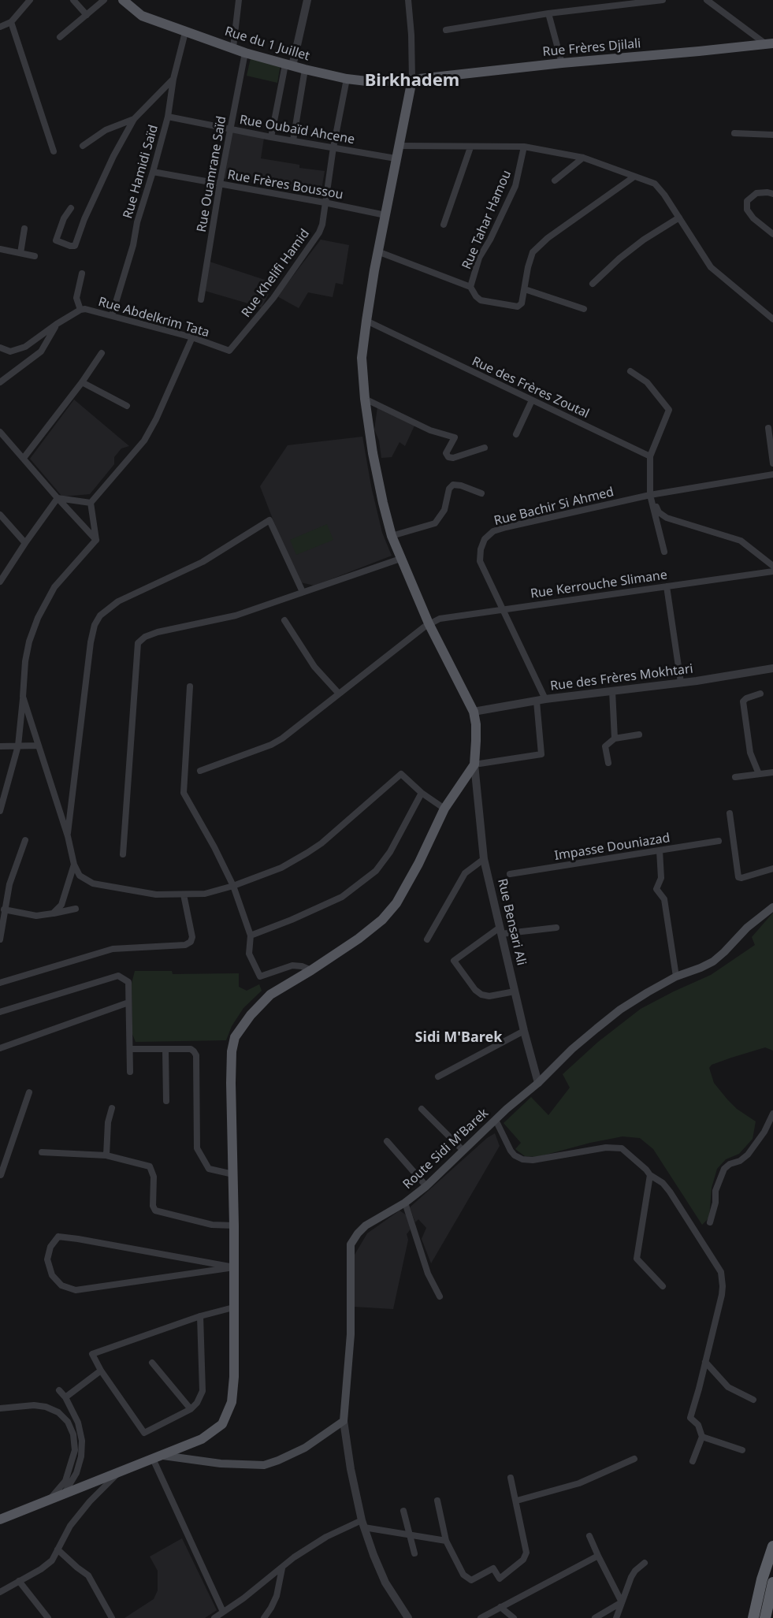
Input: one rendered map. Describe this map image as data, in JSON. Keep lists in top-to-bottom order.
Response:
{
  "streets": {
    "main road": ["Rue du 1 Juillet", "Rue Frères Djilali", "Route Sidi M'Barek"],
    "street": [
      "Rue Oubaïd Ahcene",
      "Rue Hamidi Saïd",
      "Rue Ouamrane Saïd",
      "Rue Frères Boussou",
      "Rue Tahar Hamou",
      "Rue Khelifi Hamid",
      "Rue Abdelkrim Tata",
      "Rue des Frères Zoutal",
      "Rue Bachir Si Ahmed",
      "Rue Kerrouche Slimane",
      "Rue des Frères Mokhtari",
      "Impasse Douniazad",
      "Rue Bensari Ali"
    ]
  },
  "crossings": [
    ["Rue du 1 Juillet", "Rue Frères Djilali"],
    ["Rue du 1 Juillet", "Rue Hamidi Saïd"],
    ["Rue du 1 Juillet", "Rue Ouamrane Saïd"],
    ["Rue du 1 Juillet", "Rue Khelifi Hamid"],
    ["Rue Oubaïd Ahcene", "Rue Hamidi Saïd"],
    ["Rue Oubaïd Ahcene", "Rue Ouamrane Saïd"],
    ["Rue Oubaïd Ahcene", "Rue Khelifi Hamid"],
    ["Rue Hamidi Saïd", "Rue Frères Boussou"],
    ["Rue Hamidi Saïd", "Rue Abdelkrim Tata"],
    ["Rue Ouamrane Saïd", "Rue Frères Boussou"],
    ["Rue Frères Boussou", "Rue Khelifi Hamid"],
    ["Rue Khelifi Hamid", "Rue Abdelkrim Tata"],
    ["Rue Bachir Si Ahmed", "Rue Kerrouche Slimane"],
    ["Rue Bachir Si Ahmed", "Rue des Frères Mokhtari"],
    ["Rue Bachir Si Ahmed", "Rue Bensari Ali"],
    ["Rue Bensari Ali", "Route Sidi M'Barek"]
  ],
  "districts": ["Birkhadem", "Sidi M'Barek"]
}
